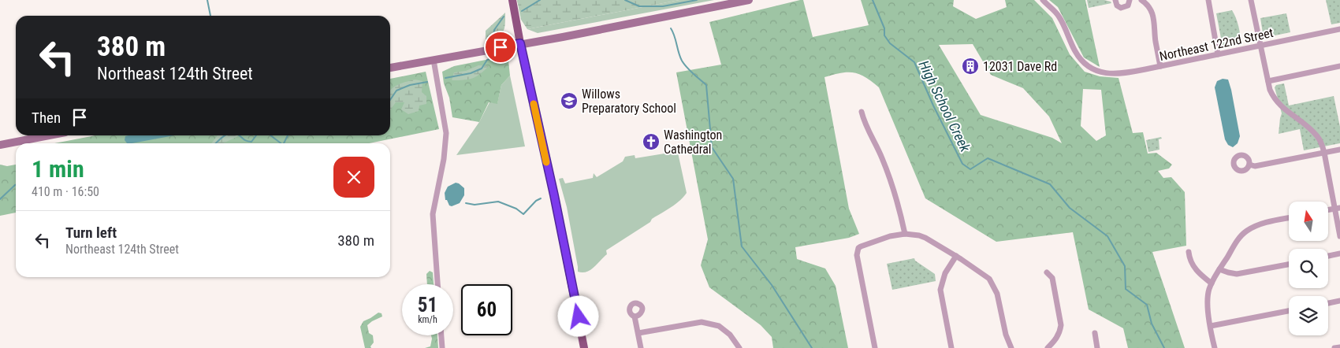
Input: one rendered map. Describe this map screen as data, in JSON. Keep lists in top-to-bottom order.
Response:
{
  "streets": {
    "street": ["Northeast 122nd Street"]
  },
  "water": ["High School Creek"],
  "places": {
    "building": ["12031 Dave Rd"],
    "school or university": ["Willows Preparatory School"],
    "church": ["Washington Cathedral"]
  },
  "north": "top",
  "page": {
    "turn": ["380 m", "Northeast 124th Street"],
    "then": "Then",
    "heading": ["1 min", "410 m · 16:50"],
    "list": [
      {
        "name": "Turn left",
        "note": "Northeast 124th Street",
        "value": "380 m"
      }
    ],
    "speed": "51 km/h",
    "limit": "60"
  }
}
